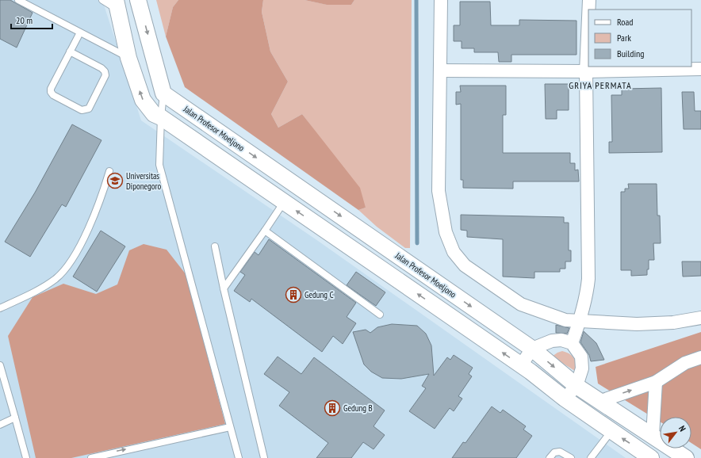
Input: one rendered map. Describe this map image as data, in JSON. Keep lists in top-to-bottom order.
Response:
{
  "streets": {
    "street": ["Jalan Profesor Moeljono"]
  },
  "districts": ["GRIYA PERMATA"],
  "places": {
    "school or university": ["Universitas Diponegoro"],
    "building": ["Gedung C", "Gedung B"]
  },
  "legend": ["Road", "Park", "Building"],
  "scale_bar": "20 m",
  "north": "top right"
}
